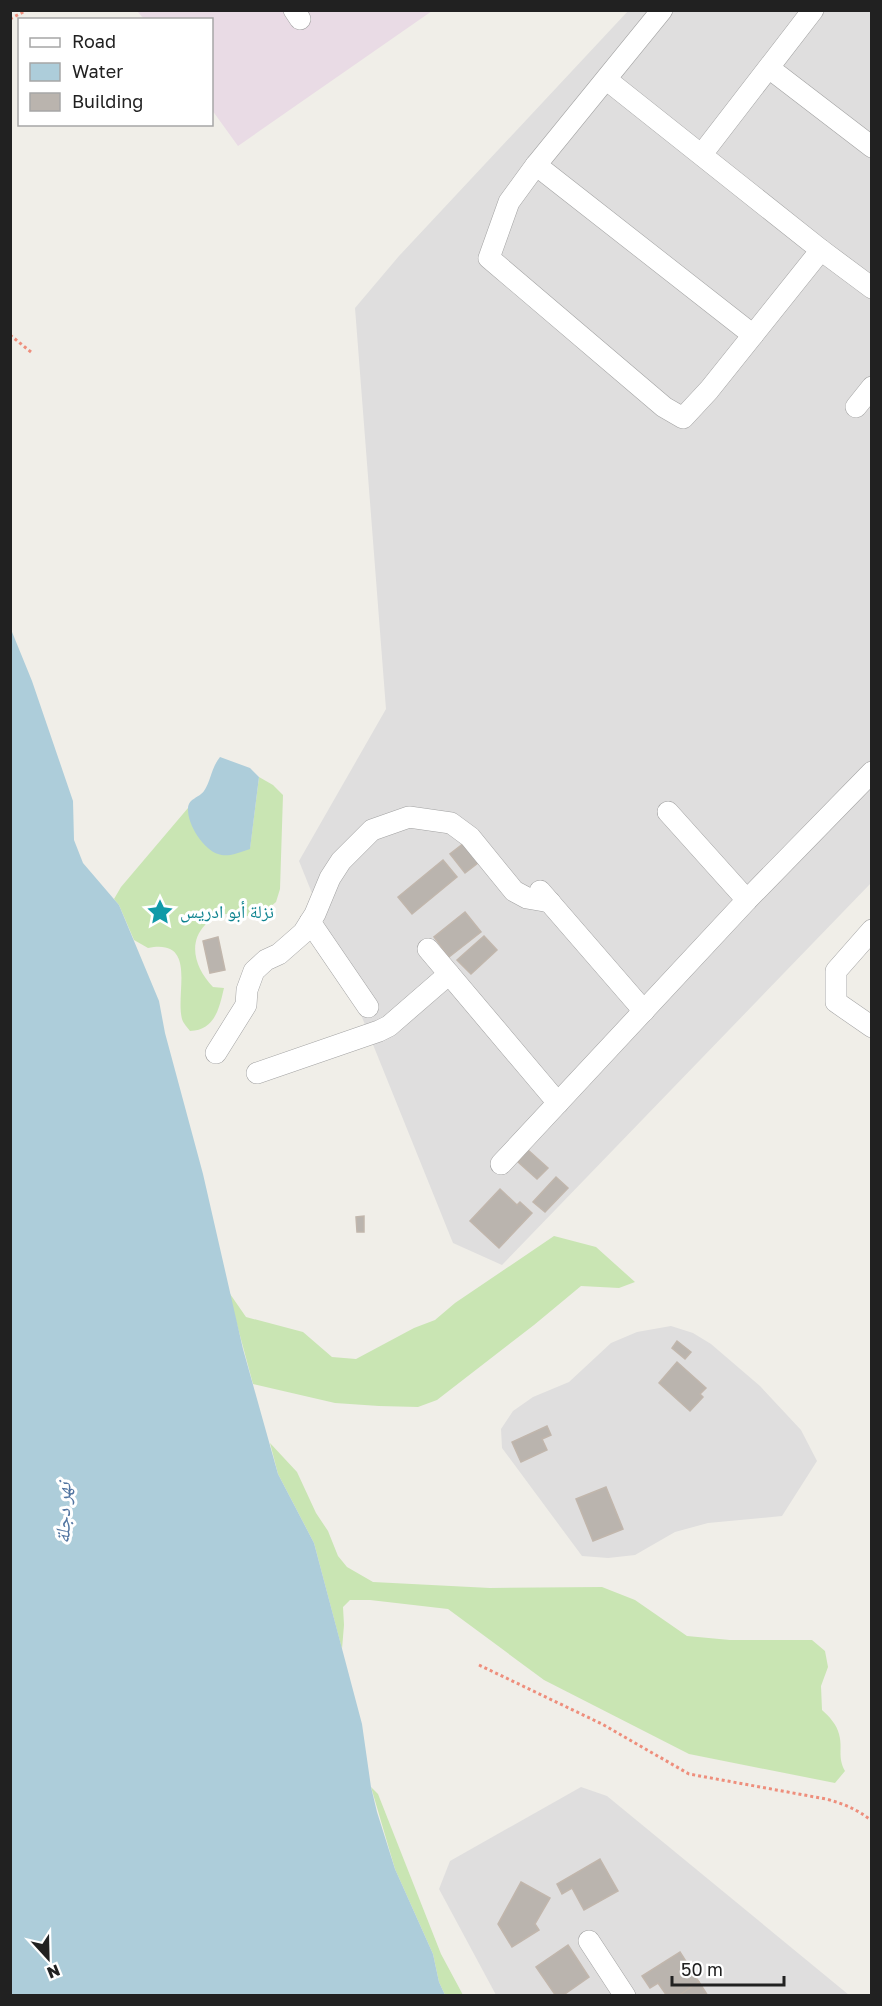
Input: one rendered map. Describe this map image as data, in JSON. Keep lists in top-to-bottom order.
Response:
{
  "water": ["نهر دجلة"],
  "places": {
    "place": ["نزلة أبو ادريس"]
  },
  "legend": ["Road", "Water", "Building"],
  "scale_bar": "50 m",
  "north": "bottom"
}
